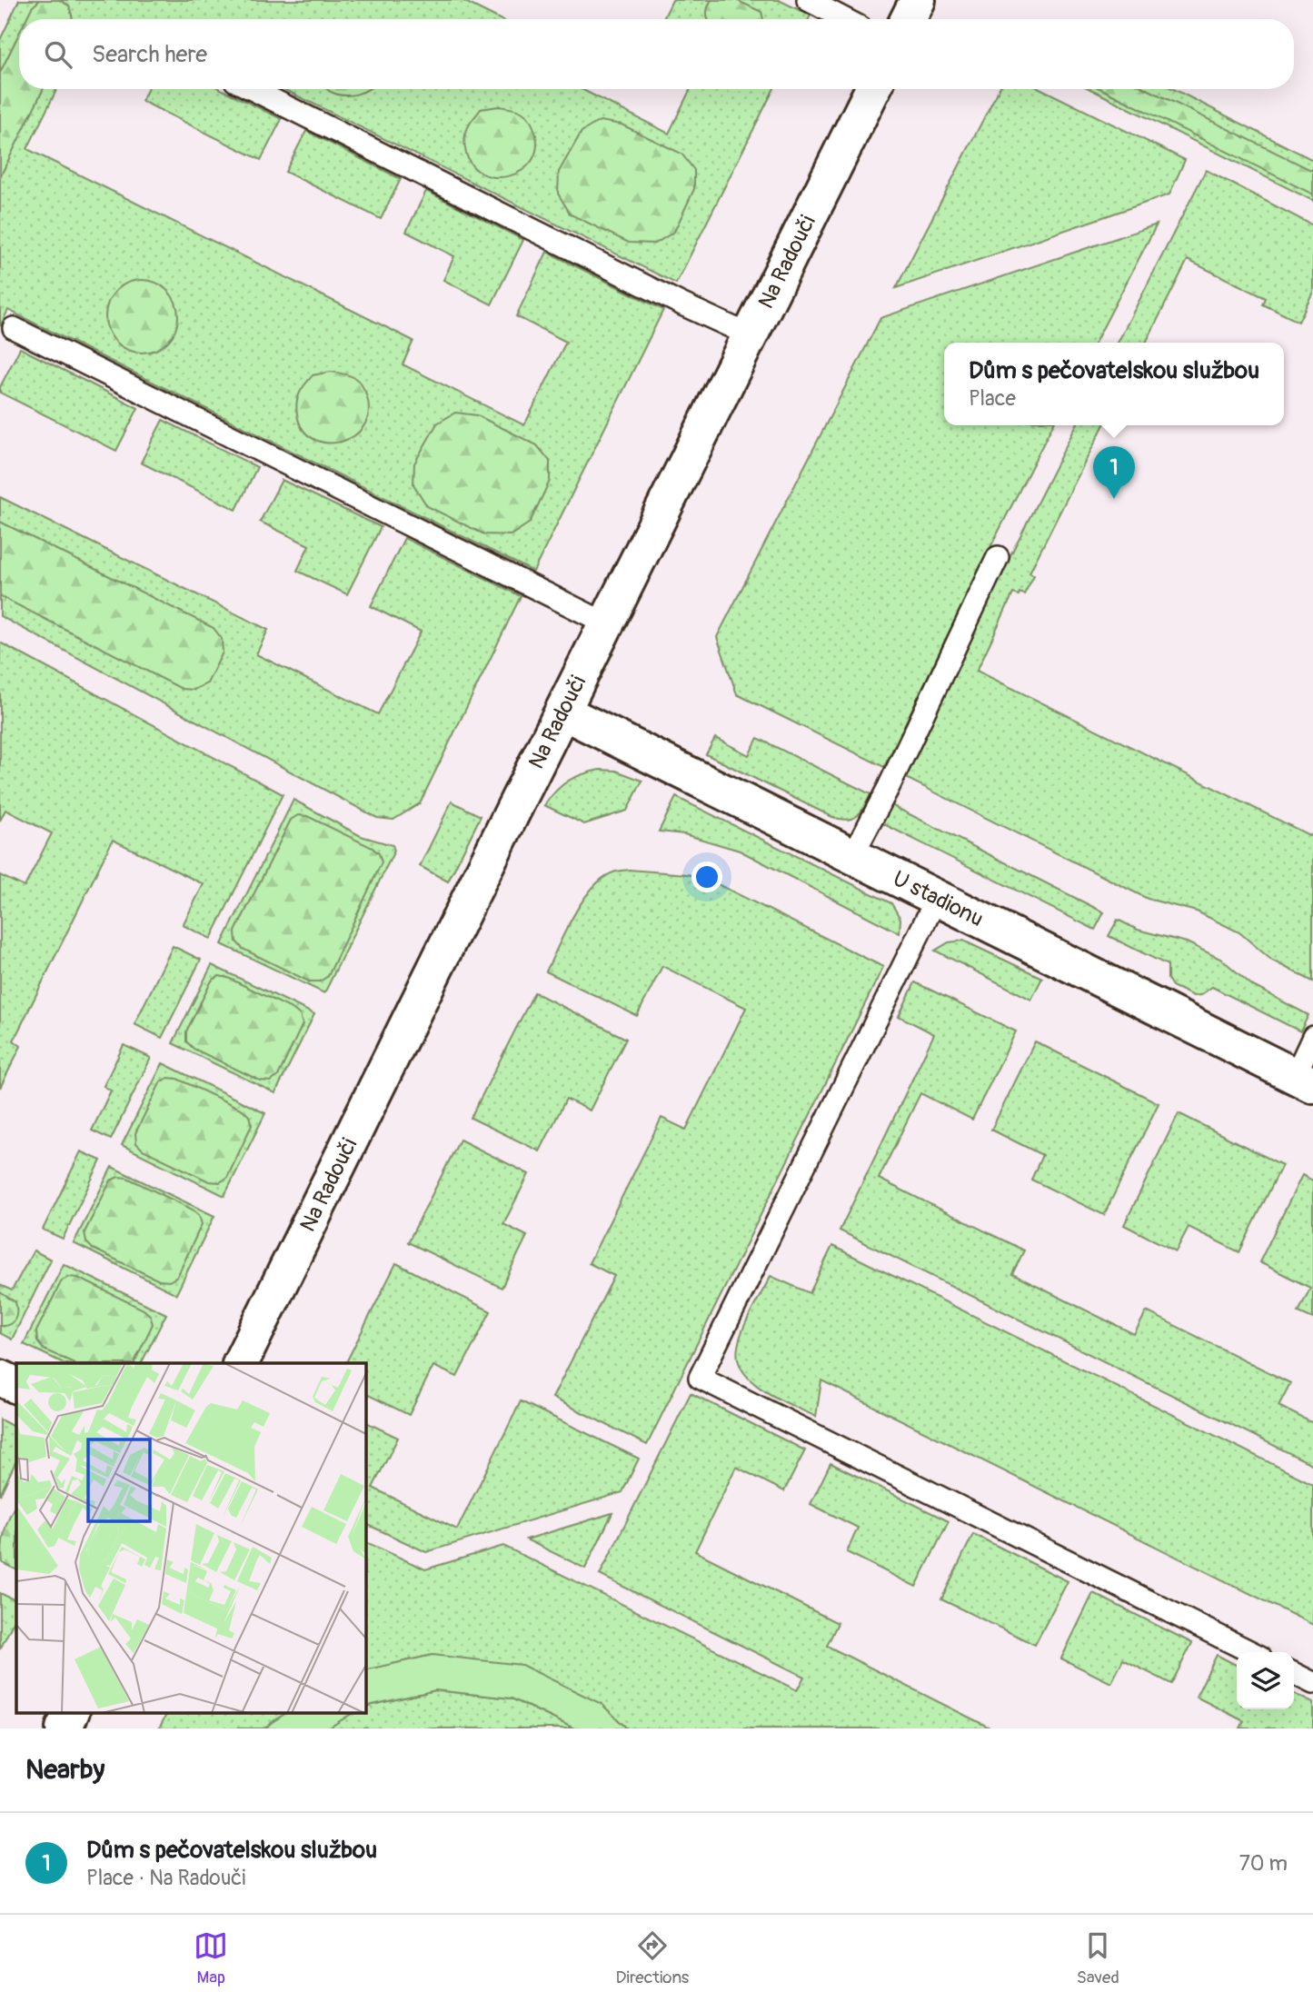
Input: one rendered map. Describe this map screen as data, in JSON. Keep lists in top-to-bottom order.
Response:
{
  "streets": {
    "street": ["Na Radouči", "U stadionu"]
  },
  "crossings": [
    ["Na Radouči", "U stadionu"]
  ],
  "page": {
    "search": "Search here",
    "popup": ["Dům s pečovatelskou službou", "Place"],
    "pins": "1",
    "heading": "Nearby",
    "list": [
      {
        "mark": "1",
        "name": "Dům s pečovatelskou službou",
        "note": "Place · Na Radouči",
        "value": "70 m"
      }
    ],
    "nav": ["Map", "Directions", "Saved"]
  }
}
